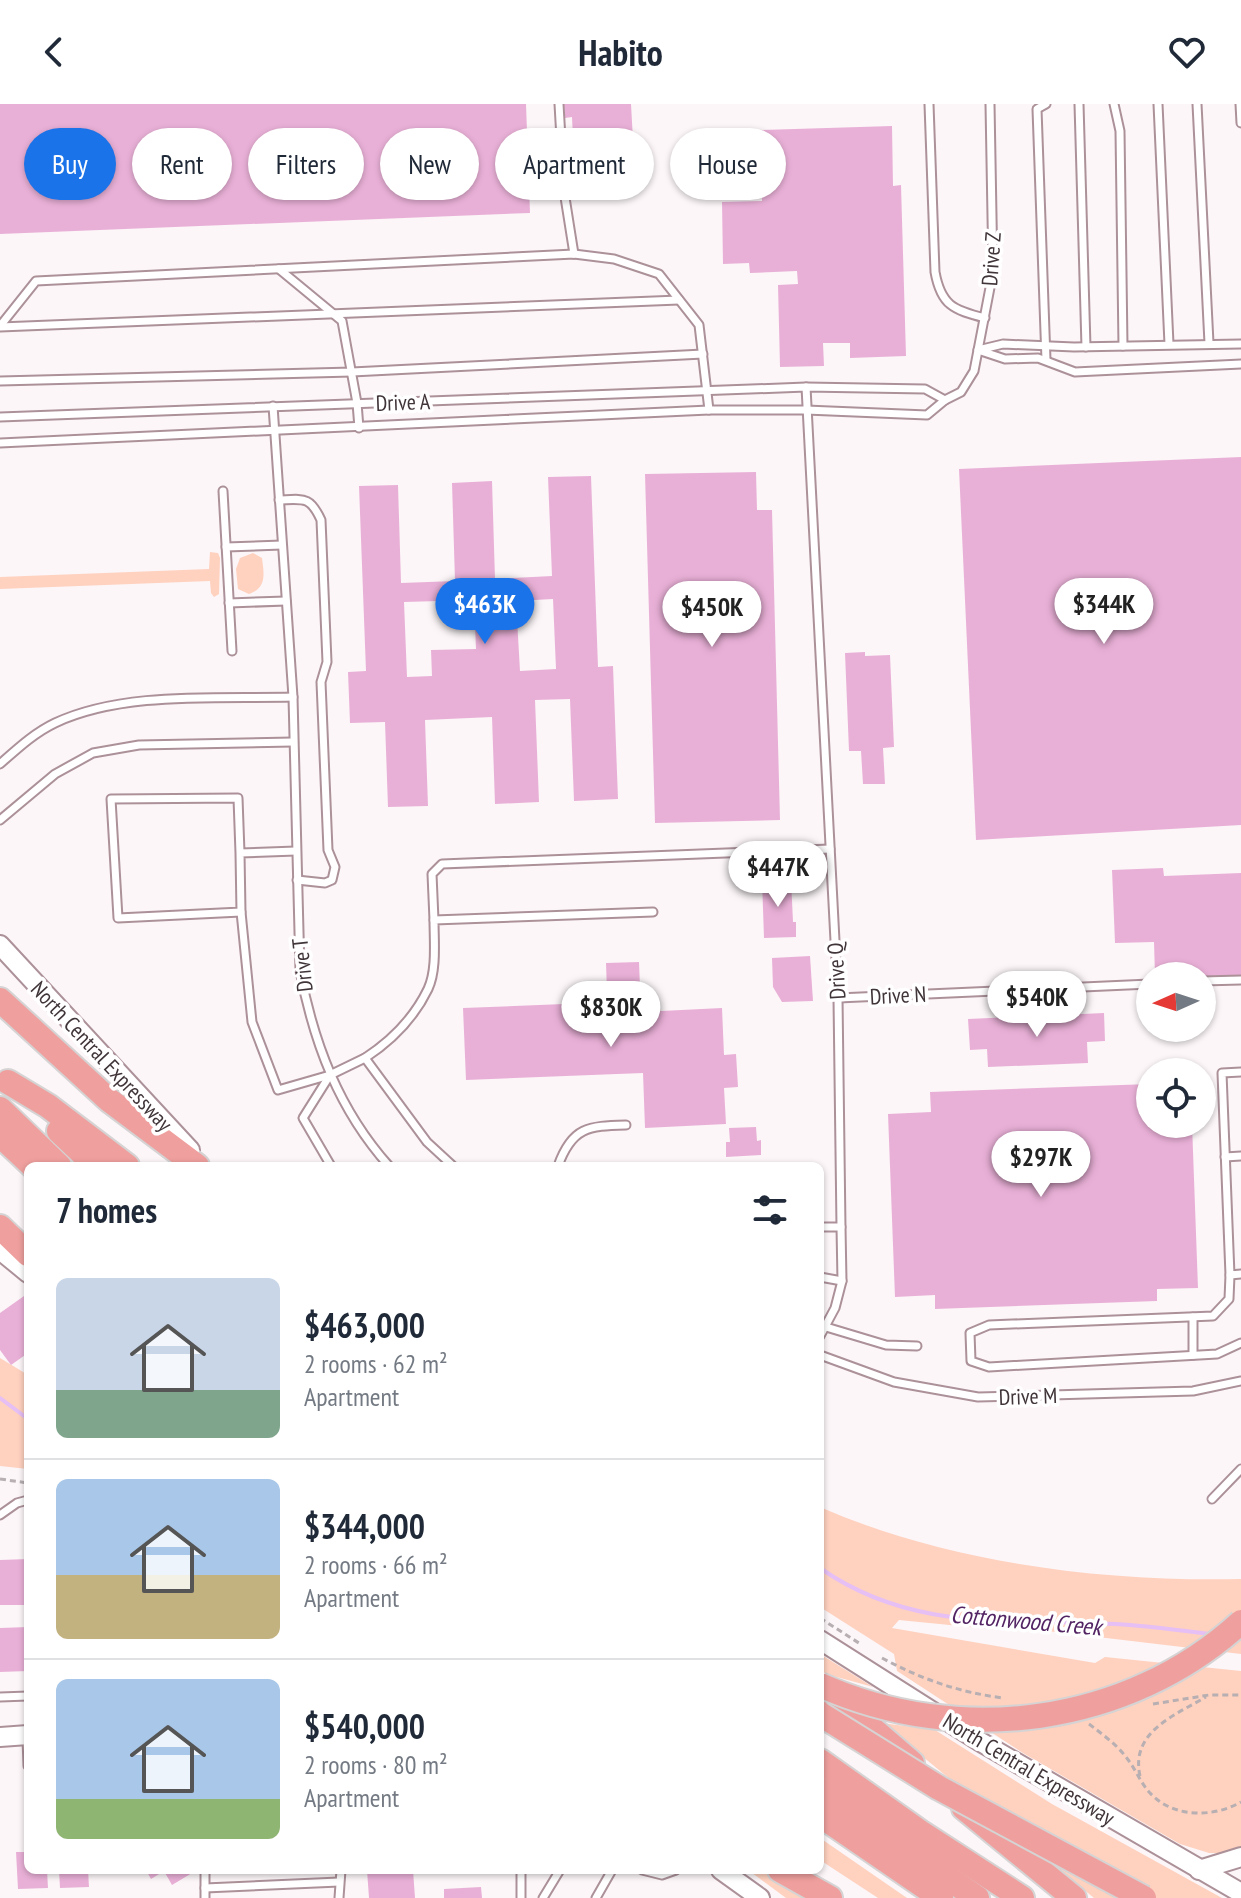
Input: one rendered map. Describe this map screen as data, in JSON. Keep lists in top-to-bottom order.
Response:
{
  "streets": {
    "main road": ["North Central Expressway"],
    "lane": [
      "Drive Z",
      "Drive A",
      "Drive T",
      "Drive Q",
      "Drive N",
      "Drive M"
    ]
  },
  "crossings": [
    ["Drive Z", "Drive A"],
    ["Drive Z", "Drive Q"],
    ["Drive A", "Drive T"],
    ["Drive A", "Drive Q"],
    ["Drive Q", "Drive N"]
  ],
  "water": ["Cottonwood Creek"],
  "north": "left",
  "page": {
    "header": "Habito",
    "chip": [
      "Buy",
      "Rent",
      "Filters",
      "New",
      "Apartment",
      "House"
    ],
    "price": [
      "$463K",
      "$344K",
      "$450K",
      "$447K",
      "$540K",
      "$830K",
      "$297K"
    ],
    "heading": "7 homes",
    "list": [
      {
        "name": "$463,000",
        "note": "2 rooms · 62 m² · Apartment"
      },
      {
        "name": "$344,000",
        "note": "2 rooms · 66 m² · Apartment"
      },
      {
        "name": "$540,000",
        "note": "2 rooms · 80 m² · Apartment"
      }
    ]
  }
}
